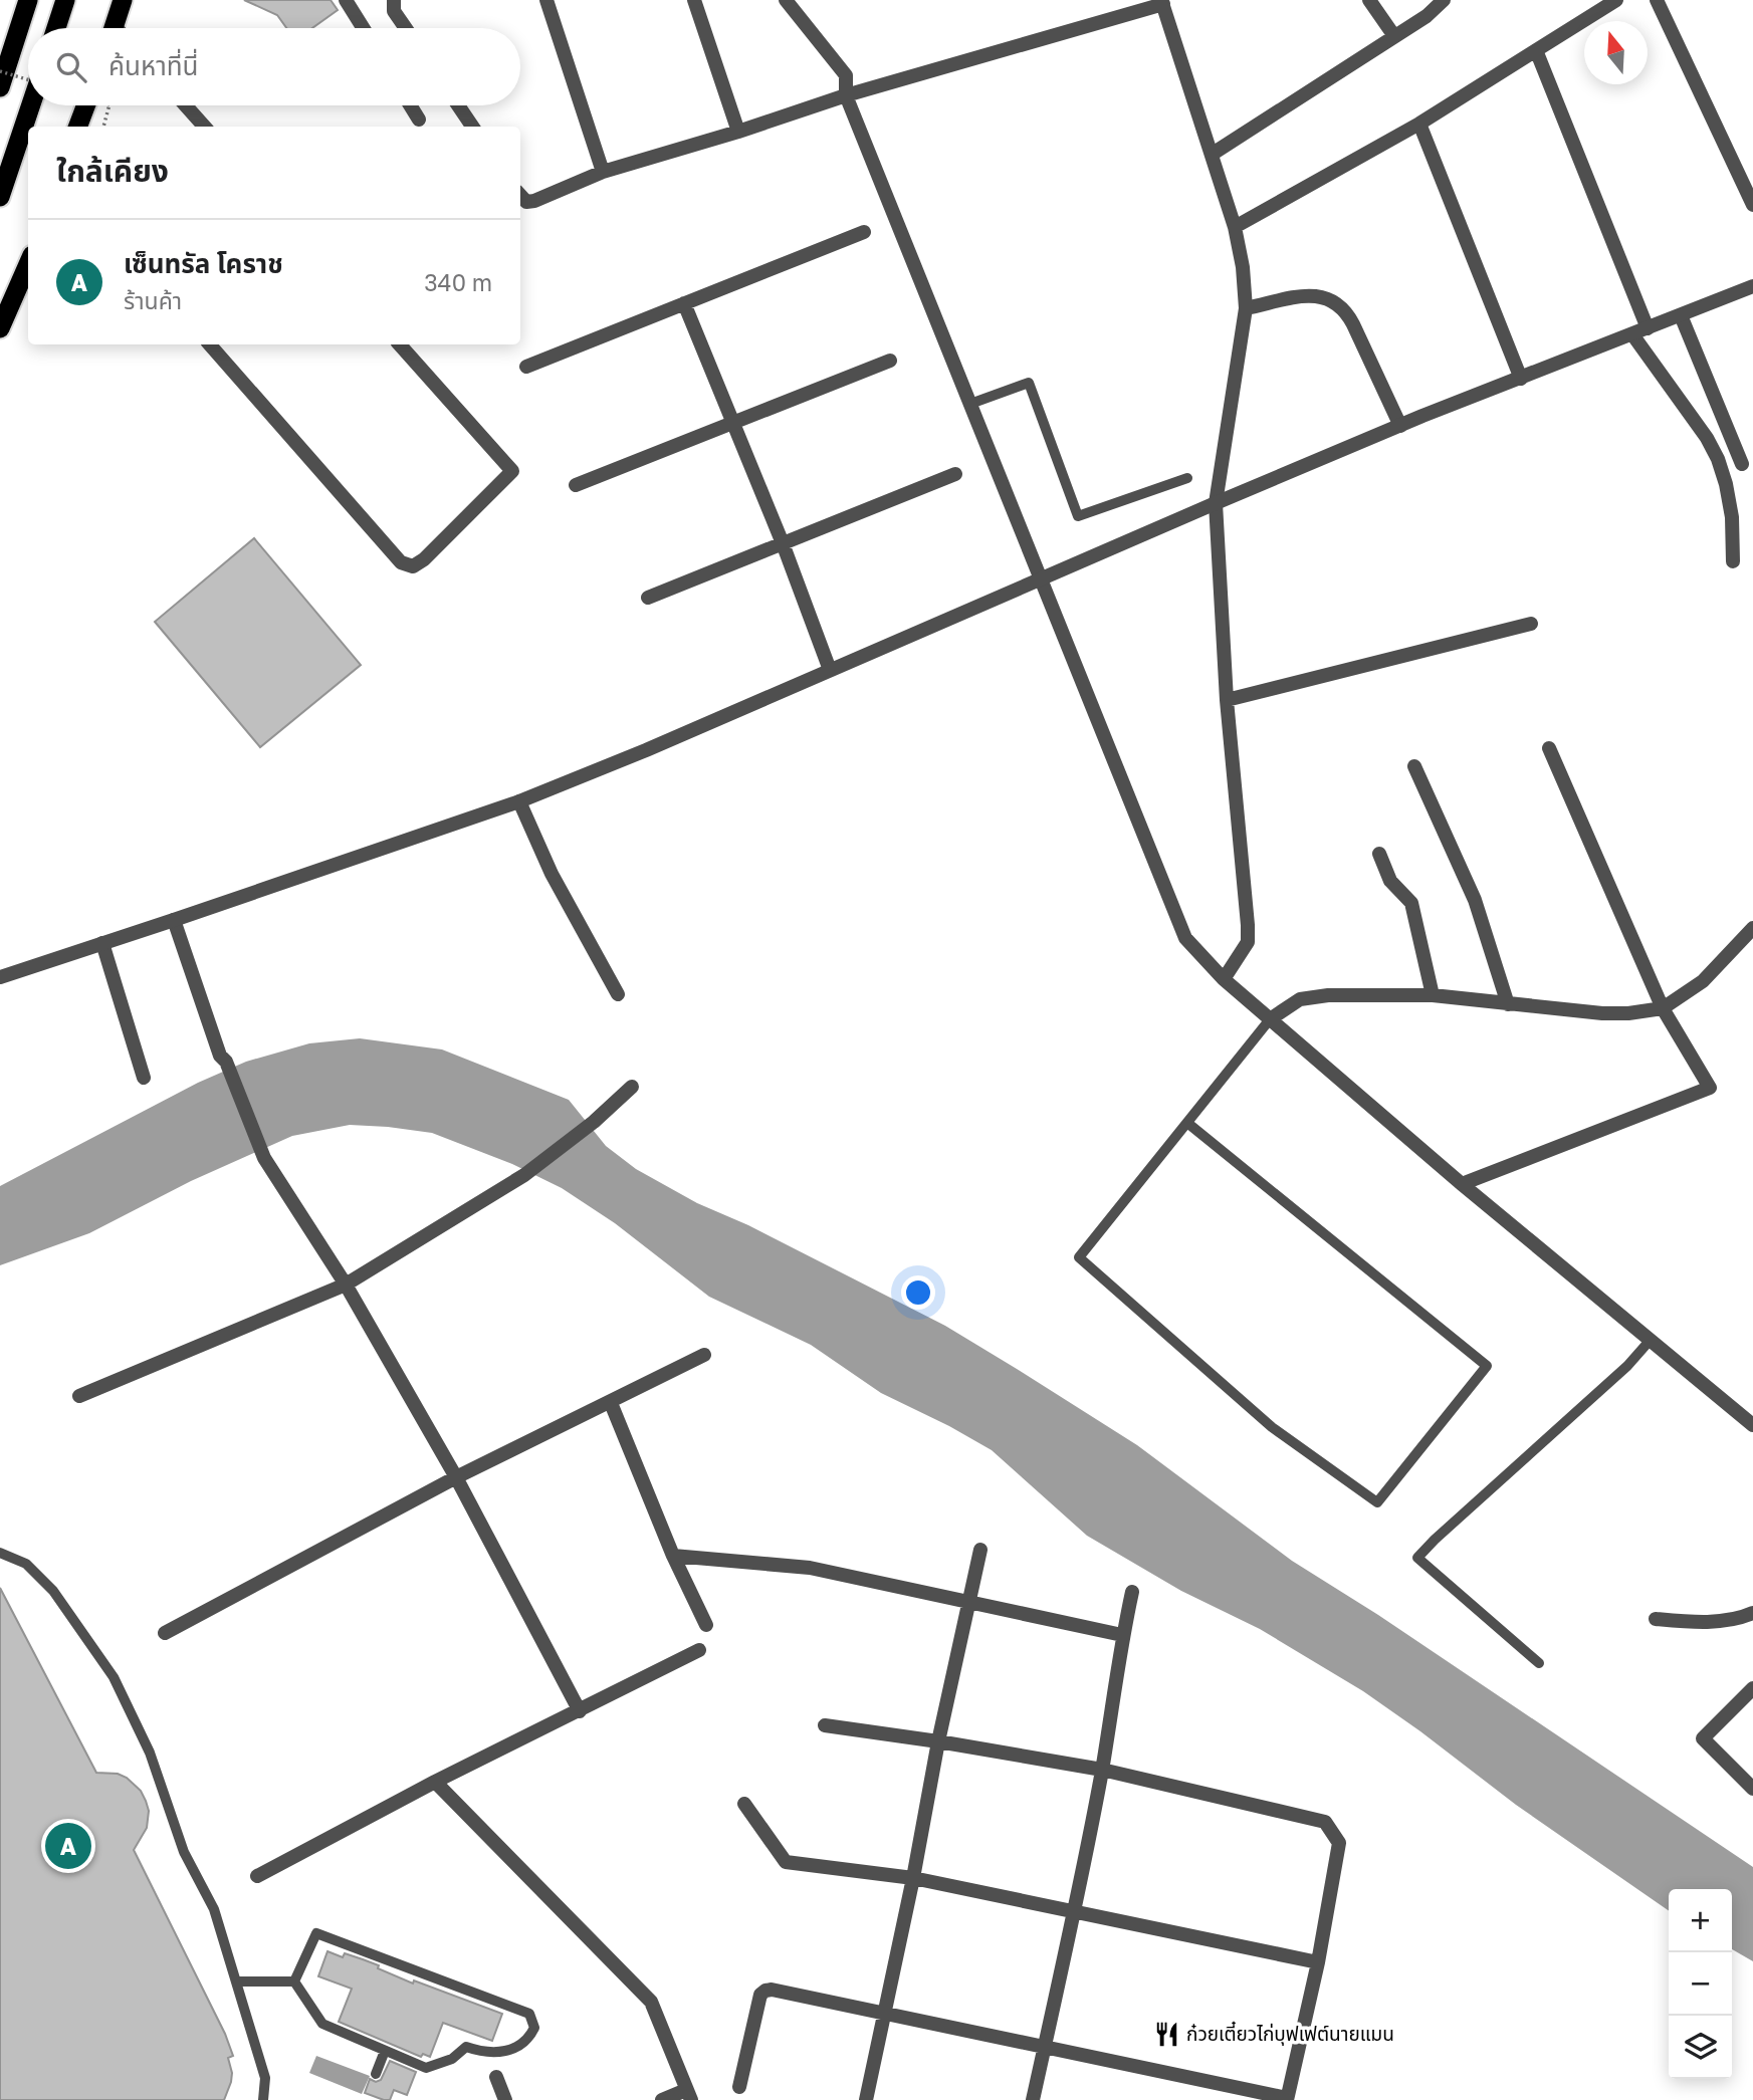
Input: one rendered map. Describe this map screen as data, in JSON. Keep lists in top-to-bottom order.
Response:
{
  "places": {
    "restaurant": ["ก๋วยเตี๋ยวไก่บุฟเฟต์นายแมน"]
  },
  "north": "top",
  "page": {
    "search": "ค้นหาที่นี่",
    "heading": "ใกล้เคียง",
    "list": [
      {
        "mark": "A",
        "name": "เซ็นทรัล โคราช",
        "note": "ร้านค้า",
        "value": "340 m"
      }
    ],
    "pins": "A",
    "map_buttons": ["+", "−"]
  }
}
